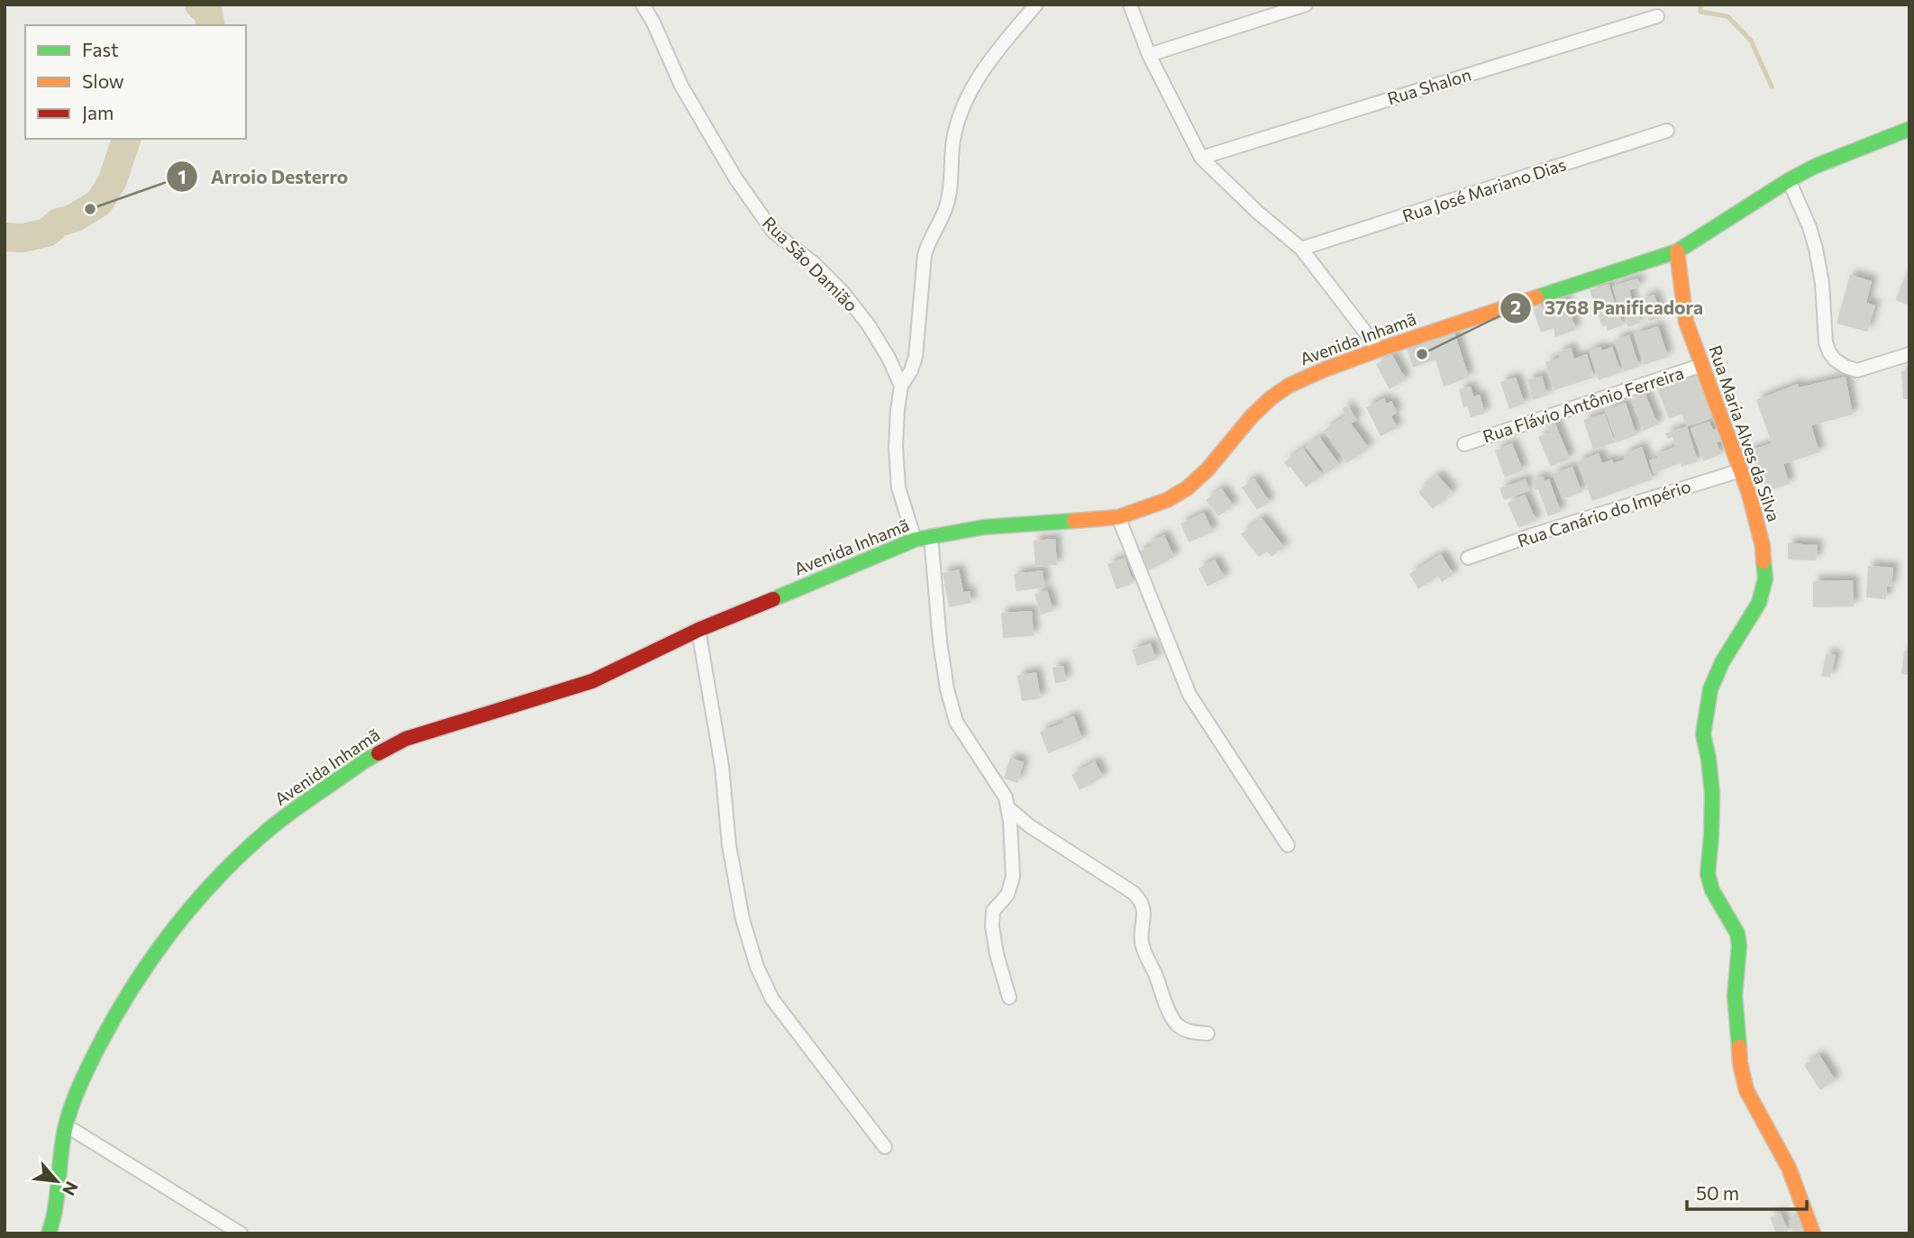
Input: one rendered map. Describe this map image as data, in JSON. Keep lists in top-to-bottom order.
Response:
{
  "streets": {
    "street": [
      "Rua Shalon",
      "Rua José Mariano Dias",
      "Rua São Damião",
      "Avenida Inhamã",
      "Rua Flávio Antônio Ferreira",
      "Rua Maria Alves da Silva",
      "Rua Canário do Império"
    ]
  },
  "crossings": [
    ["Avenida Inhamã", "Rua Maria Alves da Silva"],
    ["Rua Flávio Antônio Ferreira", "Rua Maria Alves da Silva"],
    ["Rua Maria Alves da Silva", "Rua Canário do Império"]
  ],
  "places": ["Arroio Desterro", "3768 Panificadora"],
  "legend": ["Fast", "Slow", "Jam"],
  "scale_bar": "50 m",
  "north": "bottom right"
}
